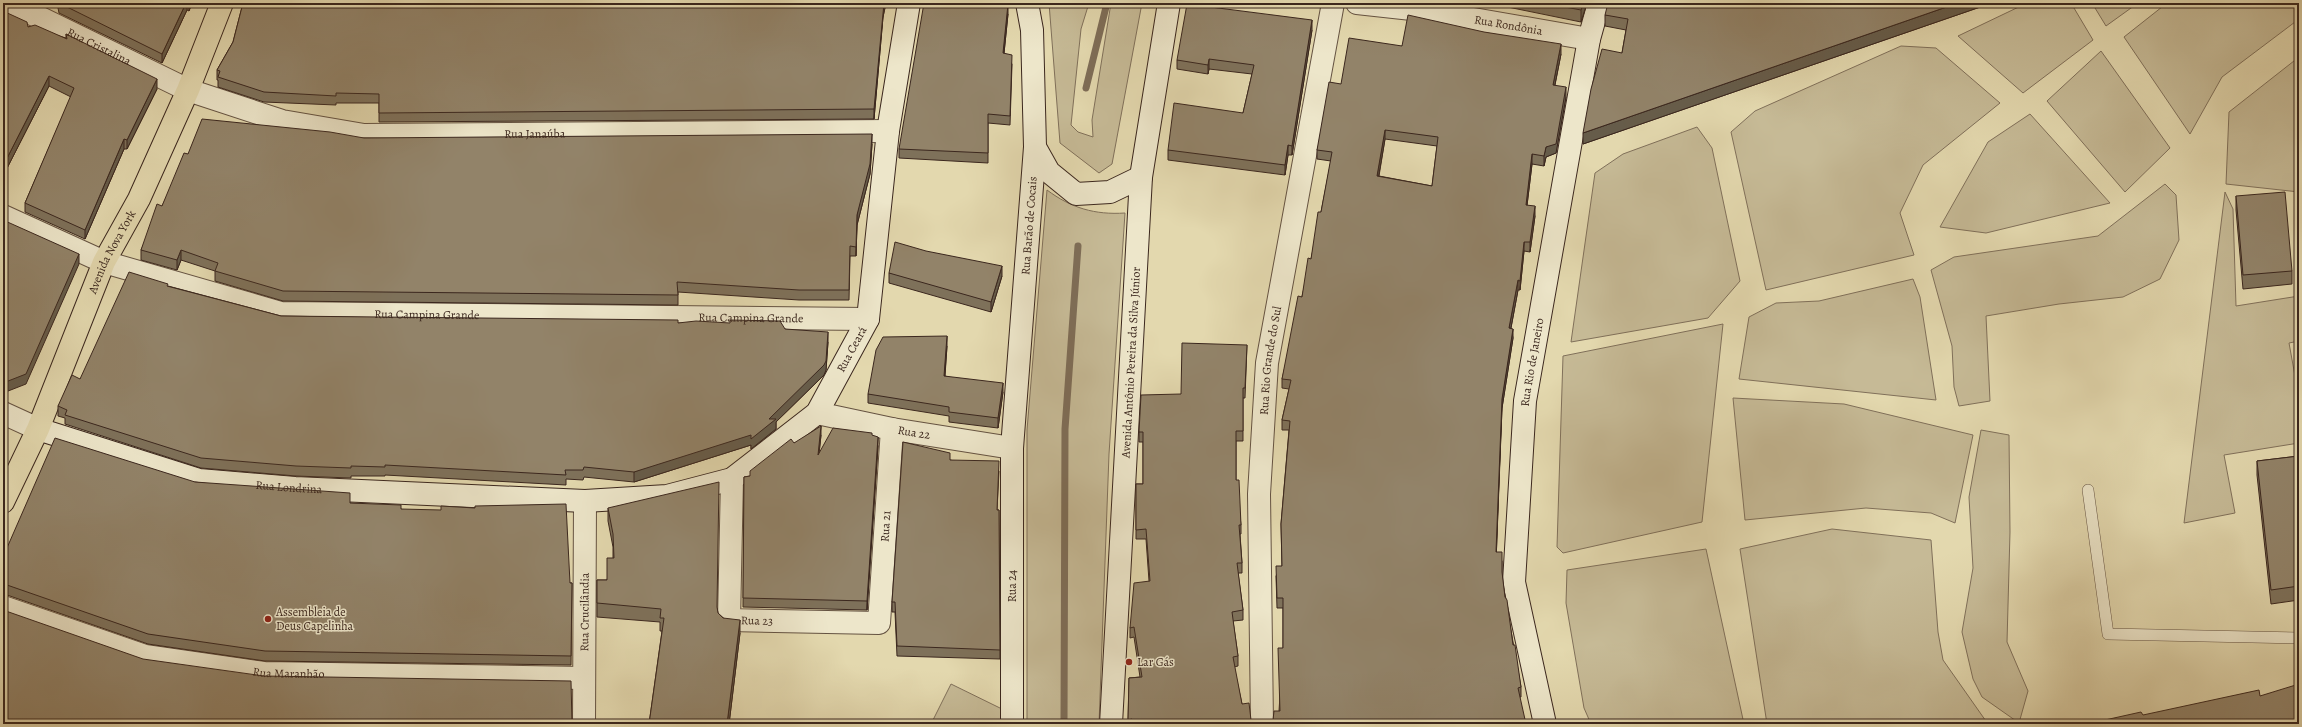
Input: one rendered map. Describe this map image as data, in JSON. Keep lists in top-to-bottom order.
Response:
{
  "streets": {
    "main road": ["Avenida Nova York"],
    "street": [
      "Rua Rondônia",
      "Rua Cristalina",
      "Rua Janaúba",
      "Rua Barão de Cocais",
      "Rua Campina Grande",
      "Rua Ceará",
      "Rua Rio Grande do Sul",
      "Avenida Antônio Pereira da Silva Júnior",
      "Rua Rio de Janeiro",
      "Rua 22",
      "Rua Londrina",
      "Rua 21",
      "Rua 24",
      "Rua Crucilândia",
      "Rua 23",
      "Rua Maranhão"
    ]
  },
  "crossings": [
    ["Rua Rondônia", "Rua Rio de Janeiro"],
    ["Rua Cristalina", "Rua Janaúba"],
    ["Rua Cristalina", "Avenida Nova York"],
    ["Rua Janaúba", "Avenida Nova York"],
    ["Rua Janaúba", "Rua Ceará"],
    ["Rua Barão de Cocais", "Rua 22"],
    ["Rua Barão de Cocais", "Rua 24"],
    ["Avenida Nova York", "Rua Campina Grande"],
    ["Avenida Nova York", "Rua Londrina"],
    ["Rua Campina Grande", "Rua Ceará"],
    ["Rua Ceará", "Rua 22"],
    ["Rua Ceará", "Rua Londrina"],
    ["Rua Ceará", "Rua Crucilândia"],
    ["Rua Ceará", "Rua 23"],
    ["Rua 22", "Rua 21"],
    ["Rua 22", "Rua 24"],
    ["Rua Londrina", "Rua Crucilândia"],
    ["Rua 21", "Rua 23"],
    ["Rua Crucilândia", "Rua Maranhão"]
  ],
  "places": ["Assembleia de Deus Capelinha", "Lar Gás"]
}
